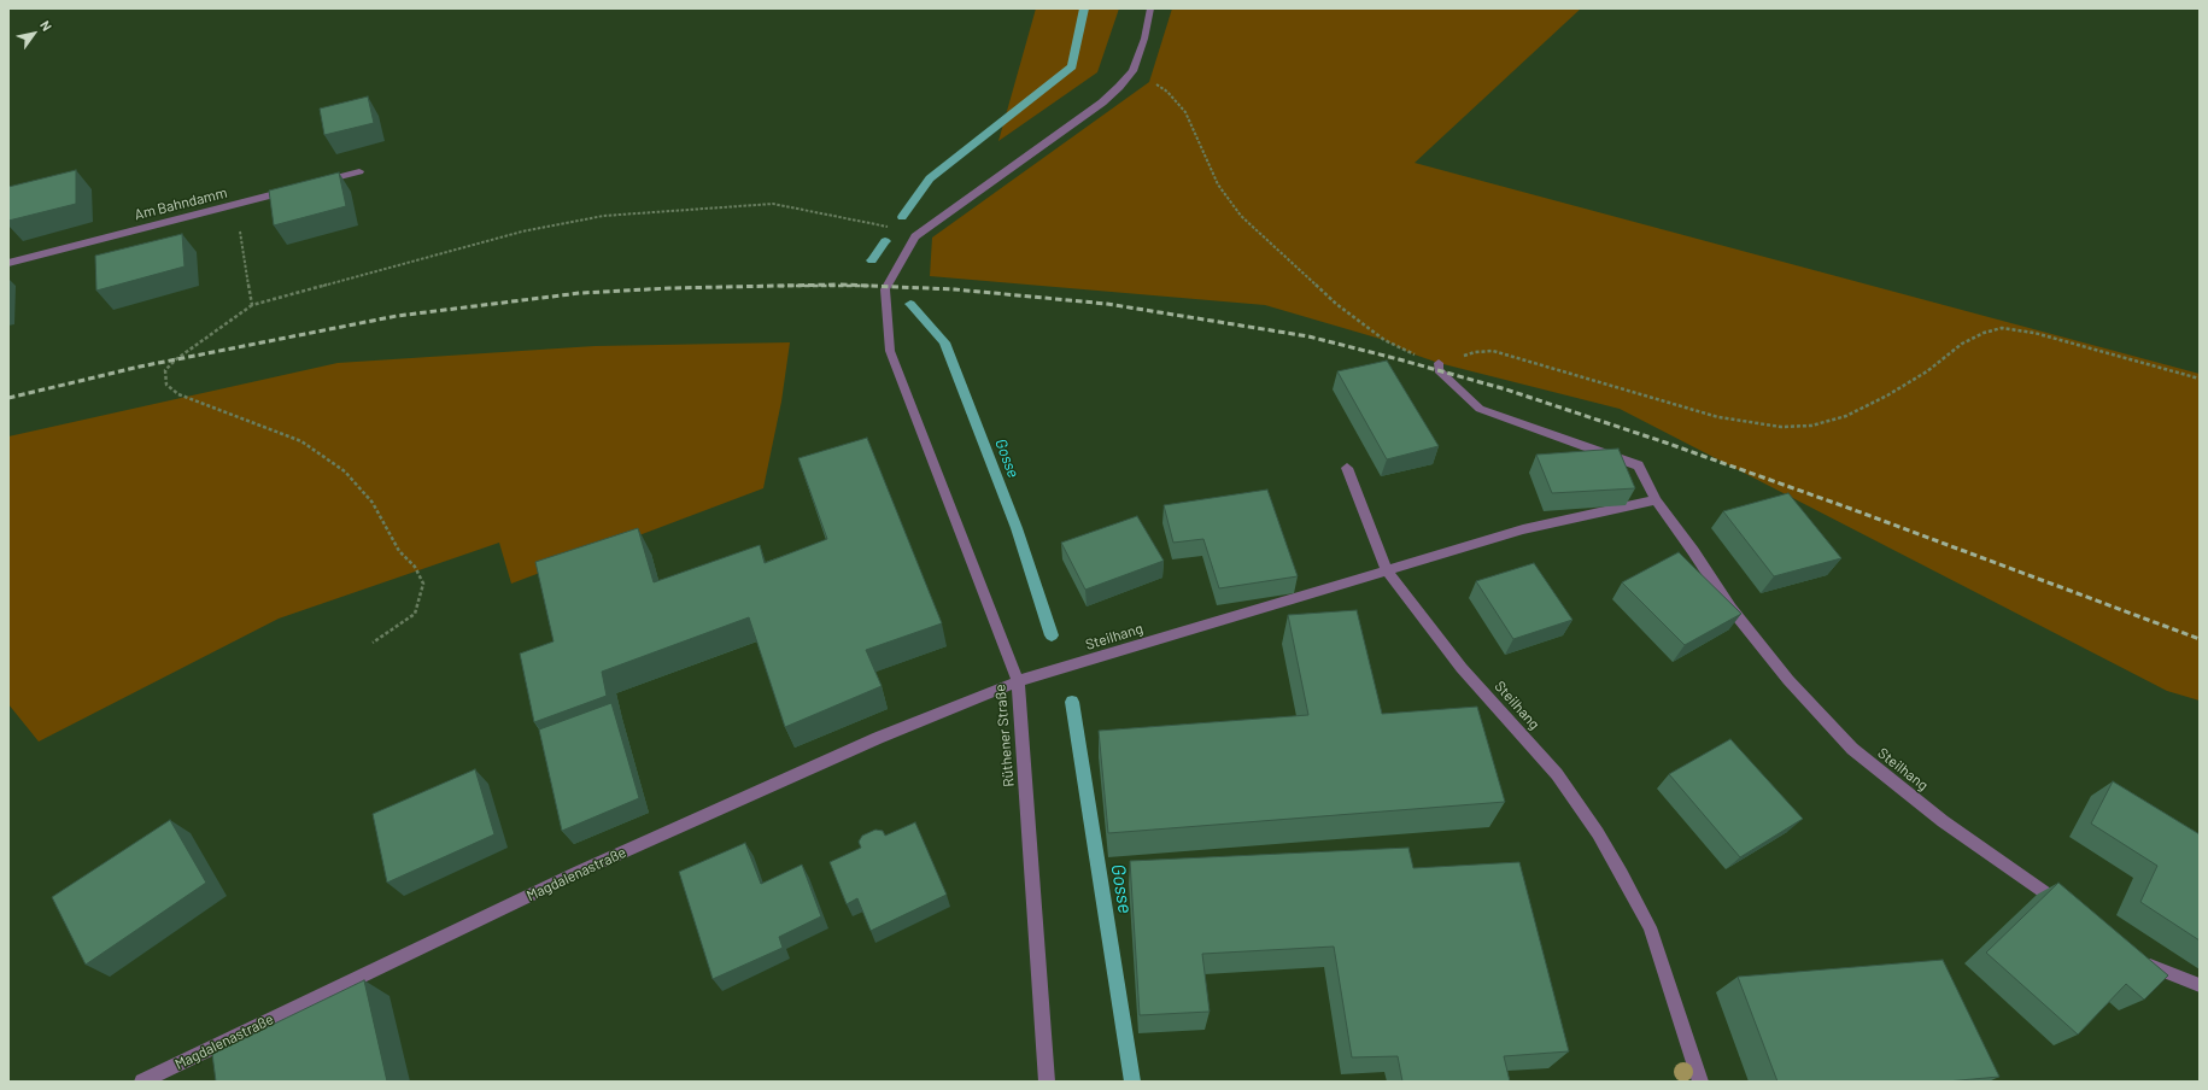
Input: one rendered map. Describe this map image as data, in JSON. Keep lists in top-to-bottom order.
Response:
{
  "streets": {
    "street": [
      "Am Bahndamm",
      "Steilhang",
      "Rüthener Straße",
      "Magdalenastraße"
    ]
  },
  "crossings": [
    ["Steilhang", "Rüthener Straße"],
    ["Steilhang", "Magdalenastraße"],
    ["Rüthener Straße", "Magdalenastraße"]
  ],
  "water": ["Gosse"],
  "north": "top right"
}
